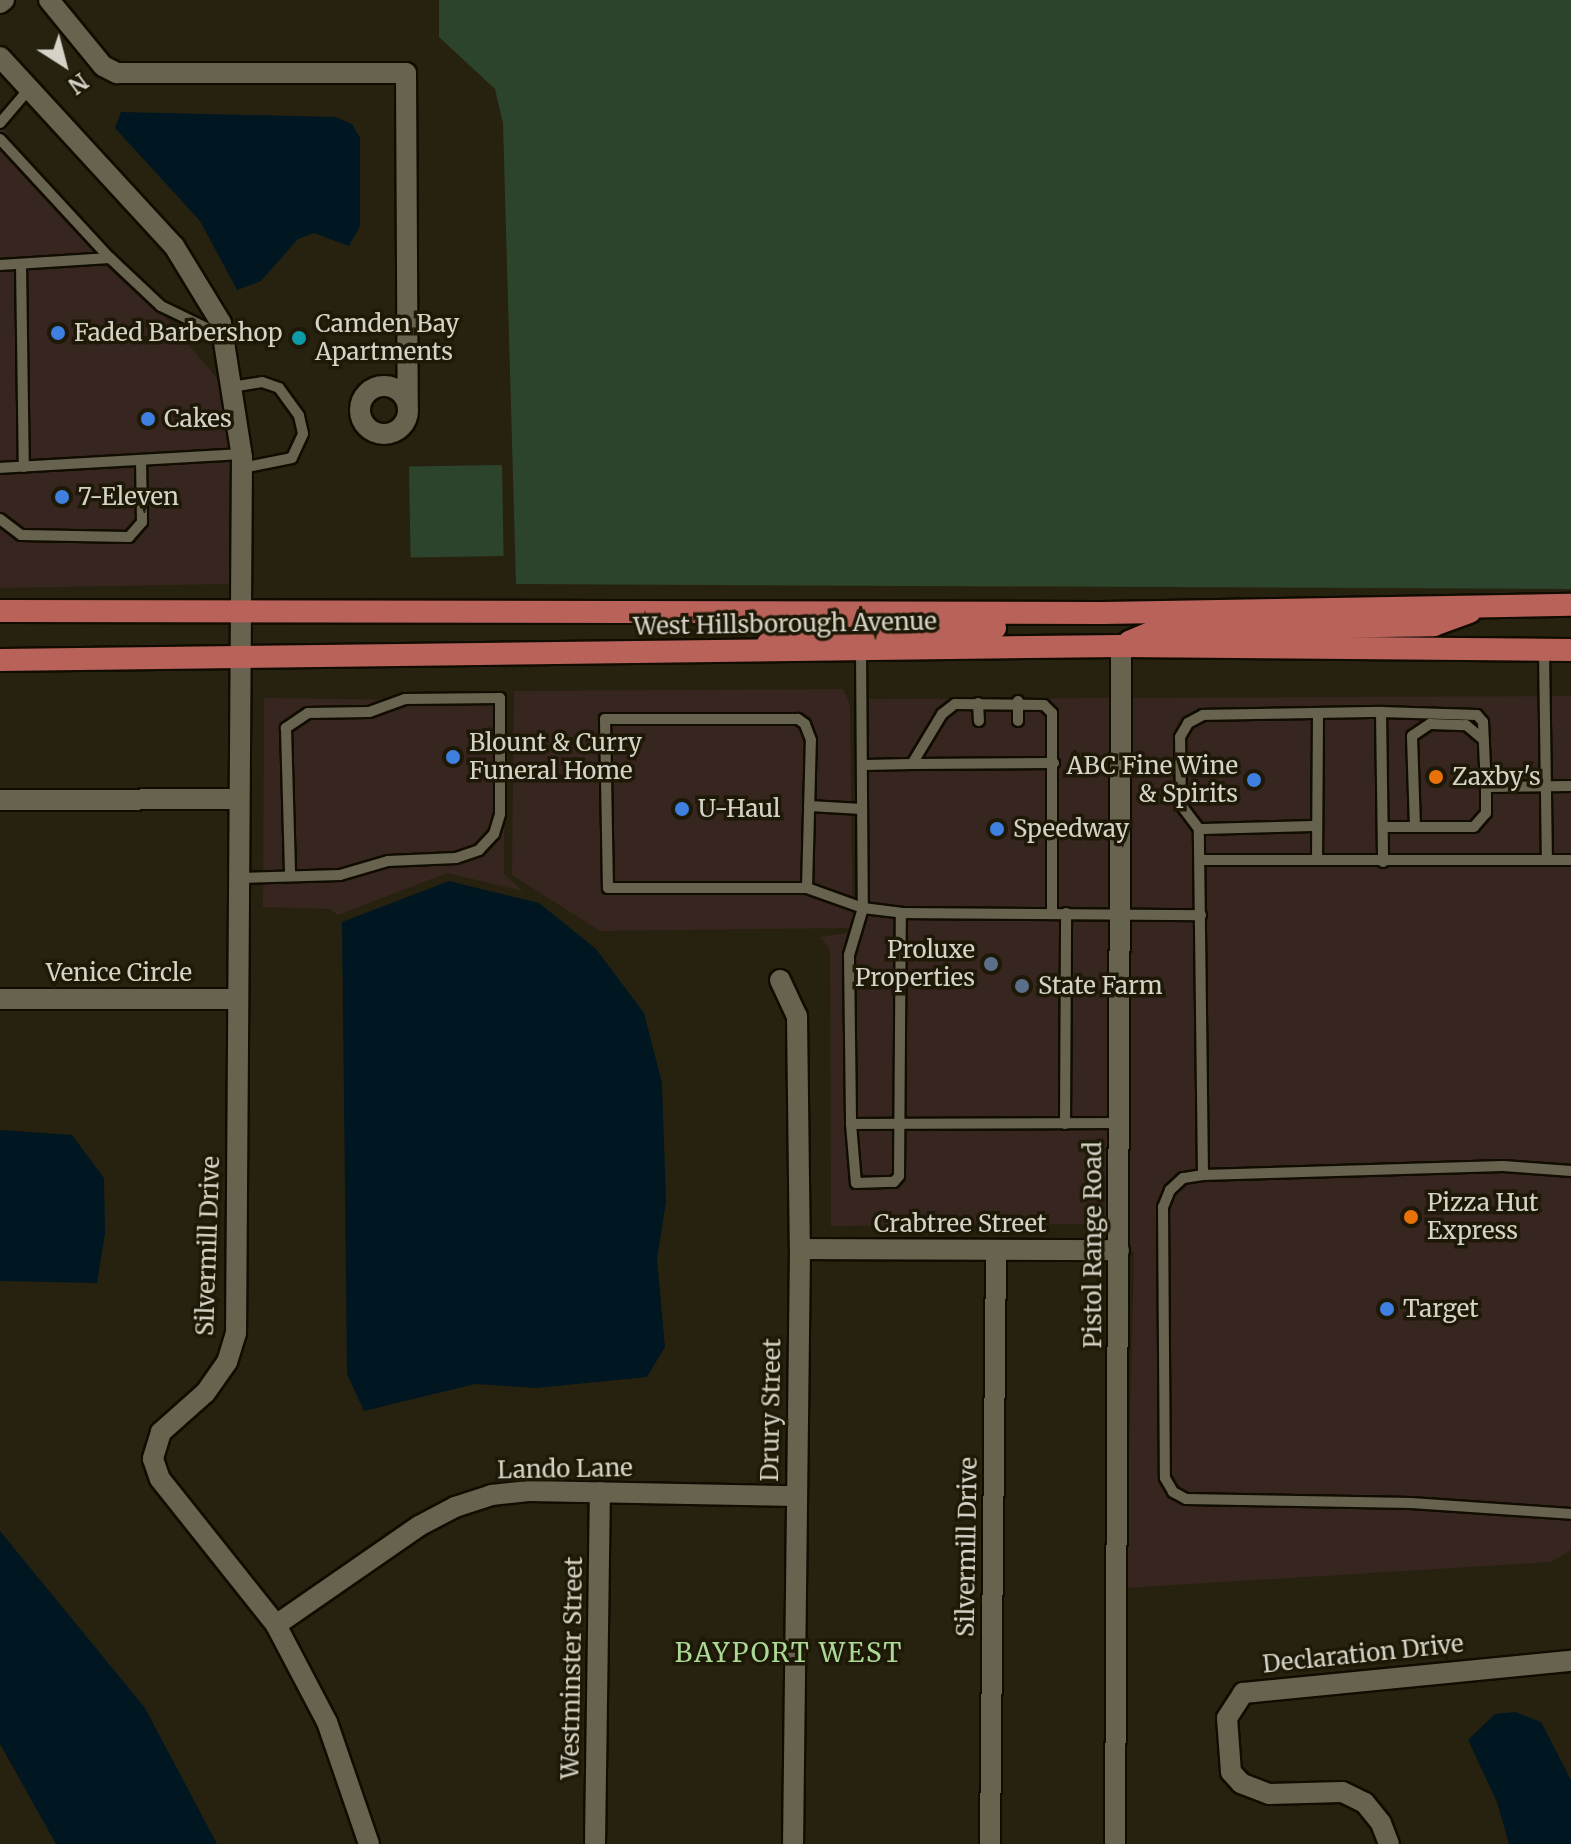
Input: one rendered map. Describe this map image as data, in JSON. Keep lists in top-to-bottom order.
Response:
{
  "streets": {
    "main road": ["West Hillsborough Avenue"],
    "street": [
      "Venice Circle",
      "Crabtree Street",
      "Pistol Range Road",
      "Silvermill Drive",
      "Drury Street",
      "Lando Lane",
      "Declaration Drive",
      "Westminster Street"
    ]
  },
  "crossings": [
    ["West Hillsborough Avenue", "Pistol Range Road"],
    ["West Hillsborough Avenue", "Silvermill Drive"],
    ["Venice Circle", "Silvermill Drive"],
    ["Crabtree Street", "Pistol Range Road"],
    ["Crabtree Street", "Silvermill Drive"],
    ["Crabtree Street", "Drury Street"],
    ["Silvermill Drive", "Lando Lane"],
    ["Drury Street", "Lando Lane"],
    ["Lando Lane", "Westminster Street"]
  ],
  "districts": ["BAYPORT WEST"],
  "places": [
    "Faded Barbershop",
    "Camden Bay Apartments",
    "Cakes",
    "7-Eleven",
    "Blount & Curry Funeral Home",
    "Zaxby's",
    "ABC Fine Wine & Spirits",
    "U-Haul",
    "Speedway",
    "Proluxe Properties",
    "State Farm",
    "Pizza Hut Express",
    "Target"
  ],
  "north": "bottom right"
}
